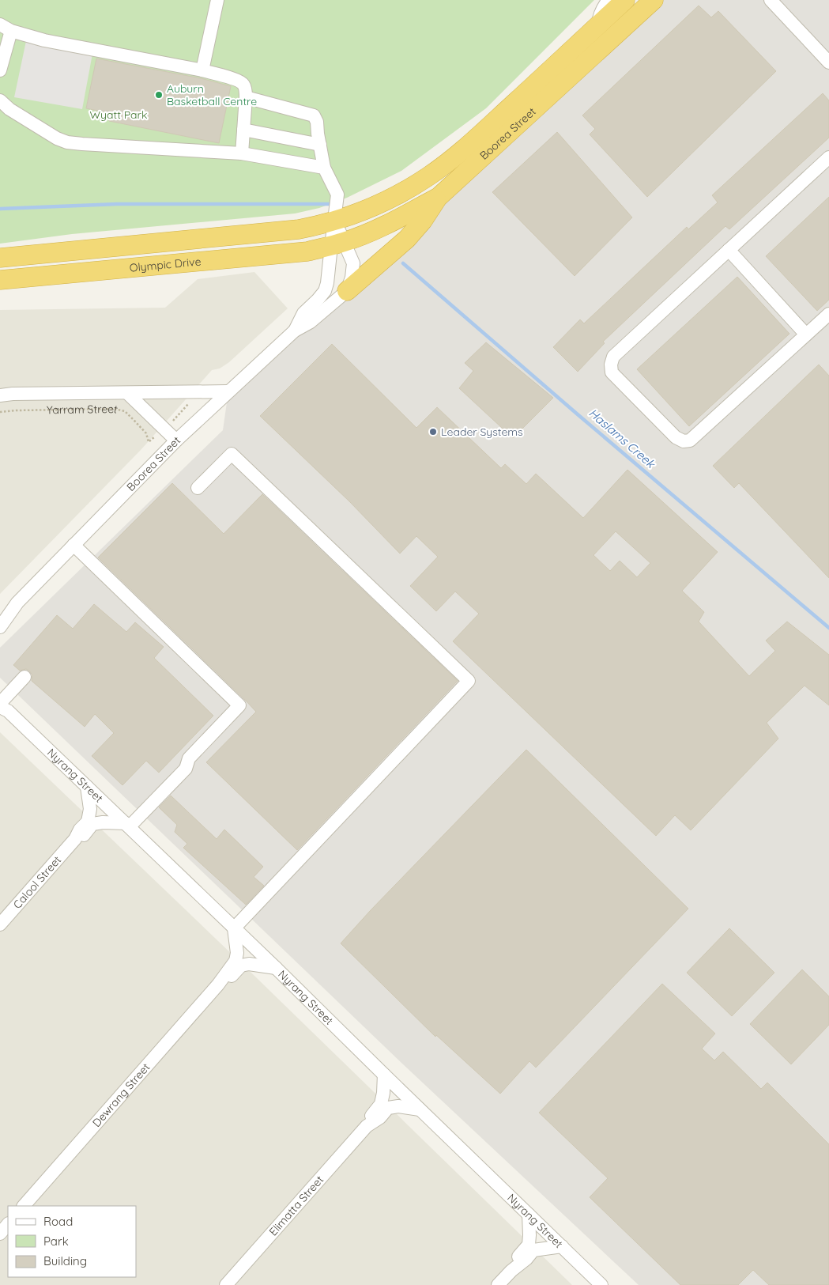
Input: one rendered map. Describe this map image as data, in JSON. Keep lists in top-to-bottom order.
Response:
{
  "streets": {
    "highway": ["Boorea Street", "Olympic Drive"],
    "street": [
      "Yarram Street",
      "Nyrang Street",
      "Calool Street",
      "Dewrang Street",
      "Elimatta Street"
    ]
  },
  "crossings": [
    ["Boorea Street", "Olympic Drive"],
    ["Boorea Street", "Yarram Street"],
    ["Nyrang Street", "Calool Street"],
    ["Nyrang Street", "Dewrang Street"],
    ["Nyrang Street", "Elimatta Street"]
  ],
  "water": ["Haslams Creek"],
  "parks": ["Wyatt Park"],
  "places": ["Auburn Basketball Centre", "Leader Systems"],
  "legend": ["Road", "Park", "Building"]
}
